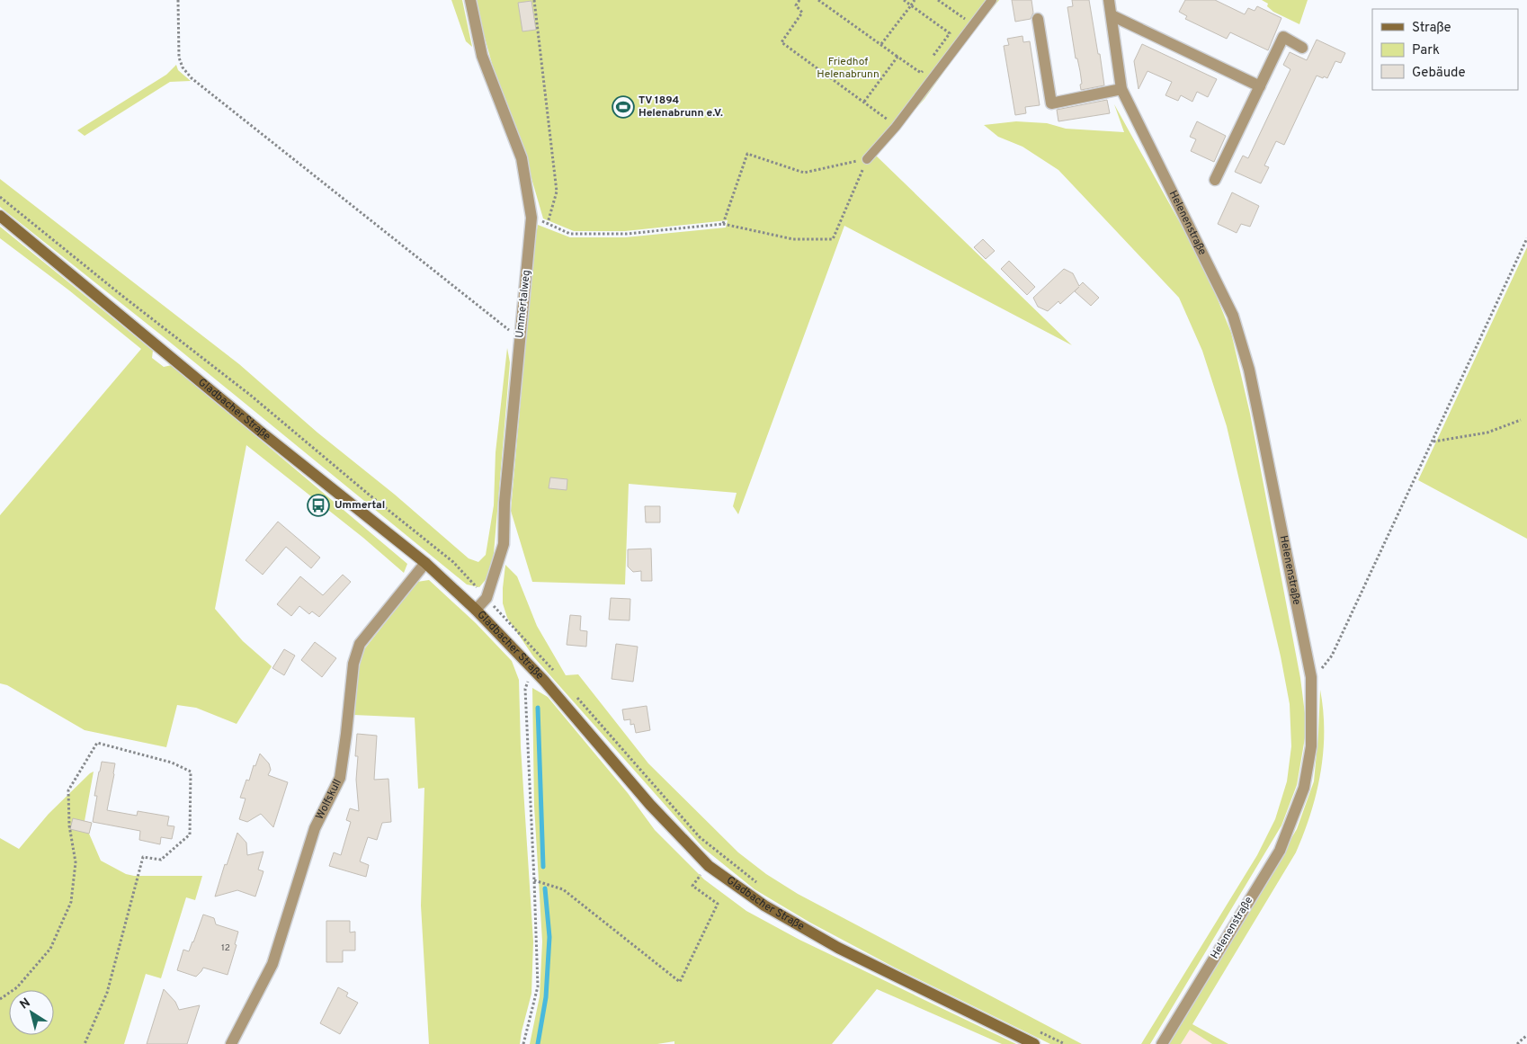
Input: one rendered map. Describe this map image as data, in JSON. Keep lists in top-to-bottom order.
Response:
{
  "streets": {
    "main road": ["Gladbacher Straße"],
    "street": ["Helenenstraße", "Ummertalweg", "Wolfskull"]
  },
  "crossings": [
    ["Ummertalweg", "Gladbacher Straße"],
    ["Gladbacher Straße", "Wolfskull"]
  ],
  "parks": ["Friedhof Helenabrunn"],
  "places": {
    "sports": ["TV 1894 Helenabrunn e.V."],
    "bus stop": ["Ummertal"]
  },
  "house_numbers": ["12"],
  "legend": ["Straße", "Park", "Gebäude"],
  "north": "top left"
}
